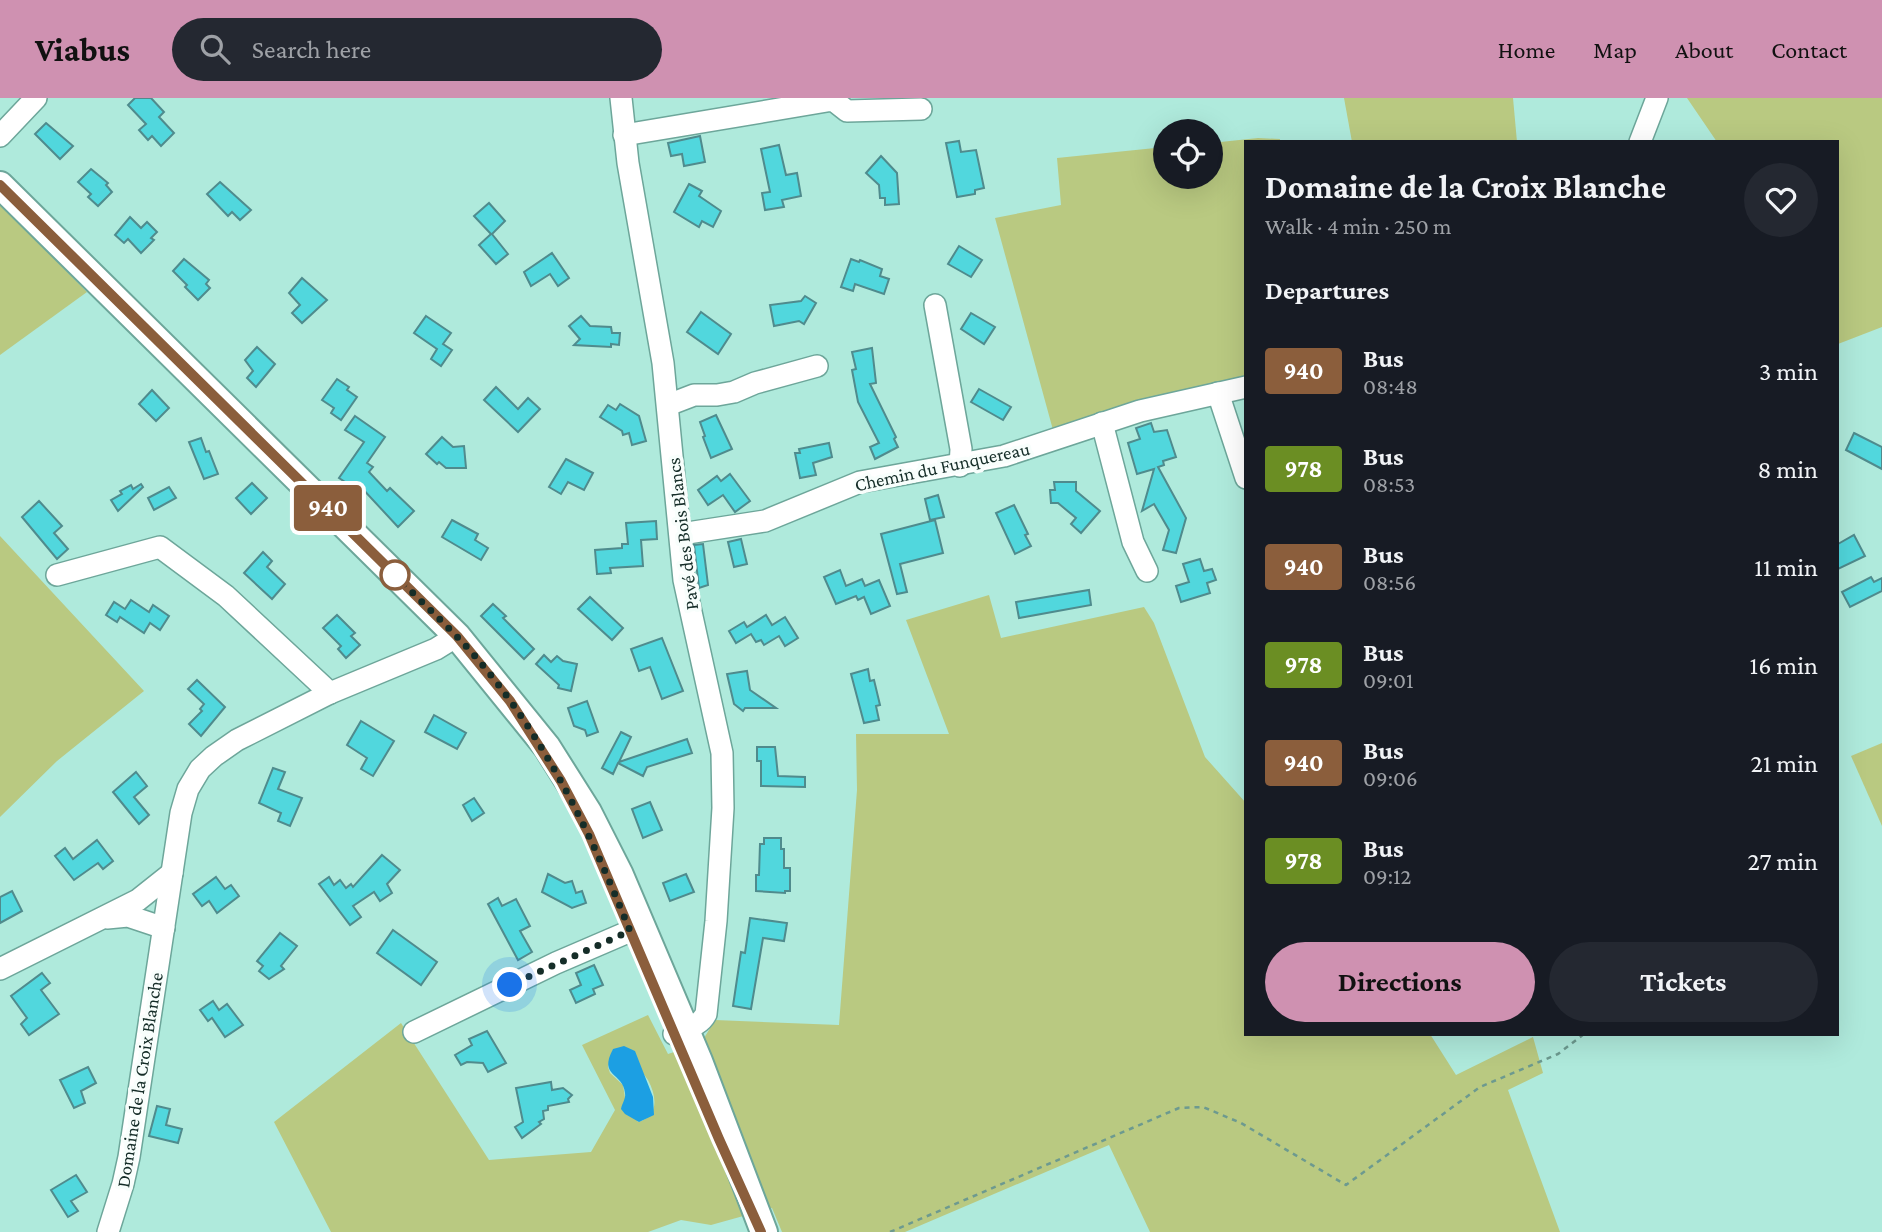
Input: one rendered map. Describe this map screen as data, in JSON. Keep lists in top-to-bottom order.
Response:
{
  "streets": {
    "street": ["Chemin du Funquereau", "Pavé des Bois Blancs", "Domaine de la Croix Blanche"]
  },
  "crossings": [
    ["Chemin du Funquereau", "Pavé des Bois Blancs"]
  ],
  "lines": ["bus line 940"],
  "page": {
    "header": "Viabus",
    "search": "Search here",
    "nav": [
      "Home",
      "Map",
      "About",
      "Contact"
    ],
    "on_map": "940",
    "heading": [
      ["Domaine de la Croix Blanche", "Walk · 4 min · 250 m"],
      "Departures"
    ],
    "list": [
      {
        "mark": "940",
        "name": "Bus",
        "note": "08:48",
        "value": "3 min"
      },
      {
        "mark": "978",
        "name": "Bus",
        "note": "08:53",
        "value": "8 min"
      },
      {
        "mark": "940",
        "name": "Bus",
        "note": "08:56",
        "value": "11 min"
      },
      {
        "mark": "978",
        "name": "Bus",
        "note": "09:01",
        "value": "16 min"
      },
      {
        "mark": "940",
        "name": "Bus",
        "note": "09:06",
        "value": "21 min"
      },
      {
        "mark": "978",
        "name": "Bus",
        "note": "09:12",
        "value": "27 min"
      }
    ],
    "buttons": ["Directions", "Tickets"]
  }
}
